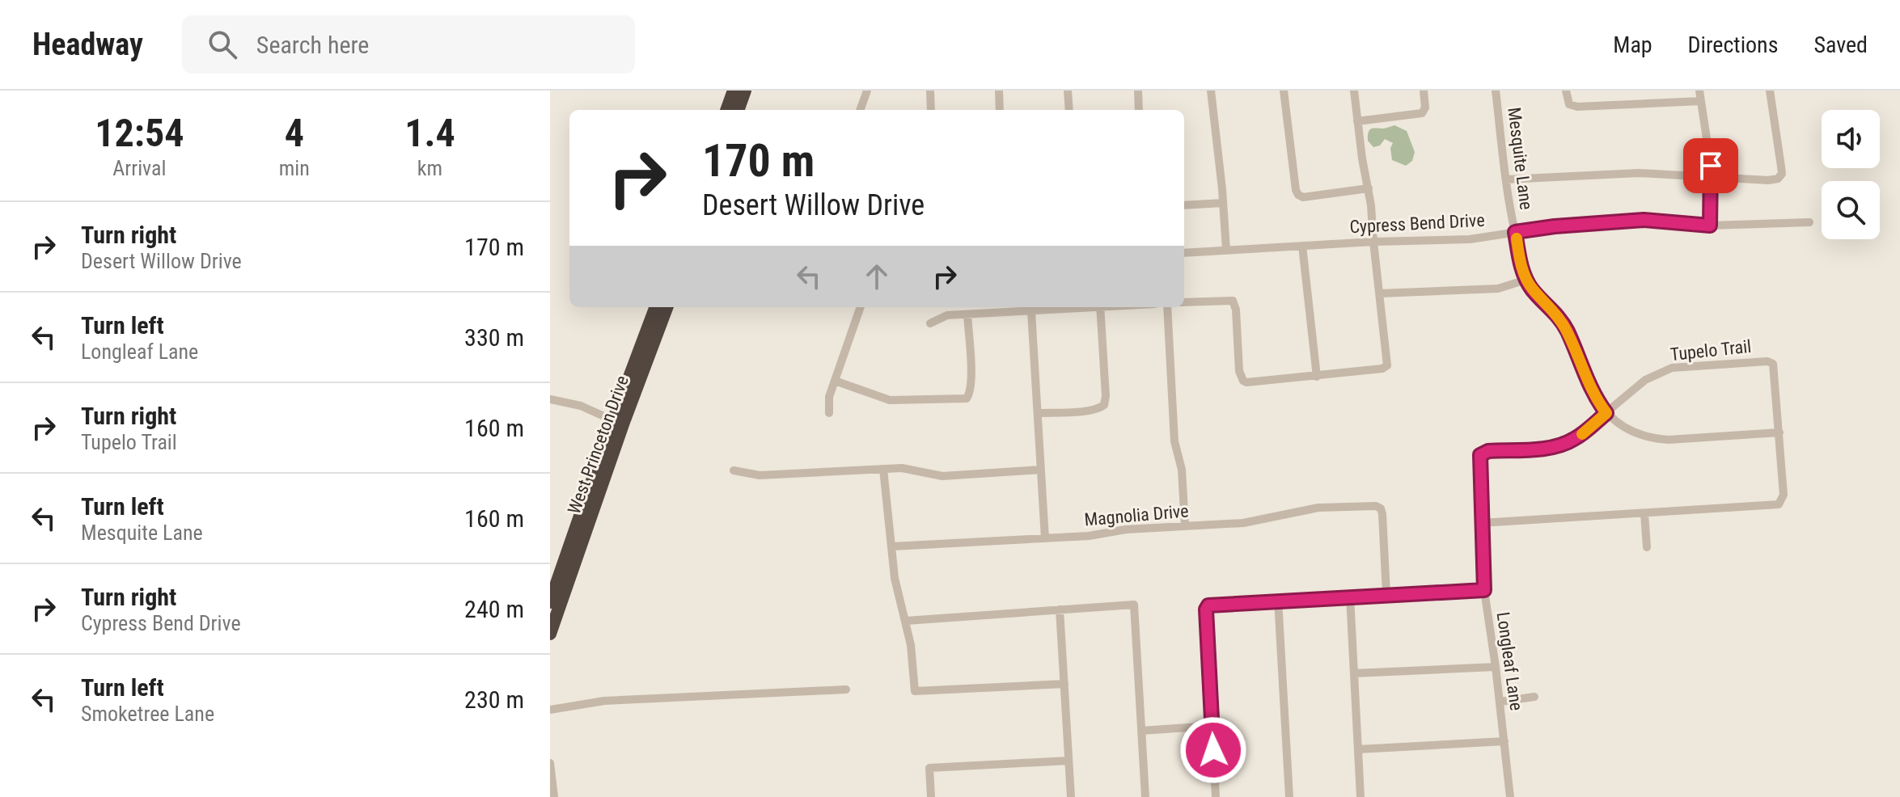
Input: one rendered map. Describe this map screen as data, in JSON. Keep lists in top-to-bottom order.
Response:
{
  "streets": {
    "highway": ["West Princeton Drive"],
    "street": [
      "Mesquite Lane",
      "Cypress Bend Drive",
      "Tupelo Trail",
      "Magnolia Drive",
      "Longleaf Lane"
    ]
  },
  "crossings": [
    ["Mesquite Lane", "Cypress Bend Drive"],
    ["Mesquite Lane", "Tupelo Trail"],
    ["Tupelo Trail", "Longleaf Lane"]
  ],
  "page": {
    "header": "Headway",
    "search": "Search here",
    "nav": ["Map", "Directions", "Saved"],
    "eta": [
      "12:54",
      "Arrival",
      "4",
      "min",
      "1.4",
      "km"
    ],
    "turn": ["170 m", "Desert Willow Drive"],
    "list": [
      {
        "name": "Turn right",
        "note": "Desert Willow Drive",
        "value": "170 m"
      },
      {
        "name": "Turn left",
        "note": "Longleaf Lane",
        "value": "330 m"
      },
      {
        "name": "Turn right",
        "note": "Tupelo Trail",
        "value": "160 m"
      },
      {
        "name": "Turn left",
        "note": "Mesquite Lane",
        "value": "160 m"
      },
      {
        "name": "Turn right",
        "note": "Cypress Bend Drive",
        "value": "240 m"
      },
      {
        "name": "Turn left",
        "note": "Smoketree Lane",
        "value": "230 m"
      }
    ]
  }
}
